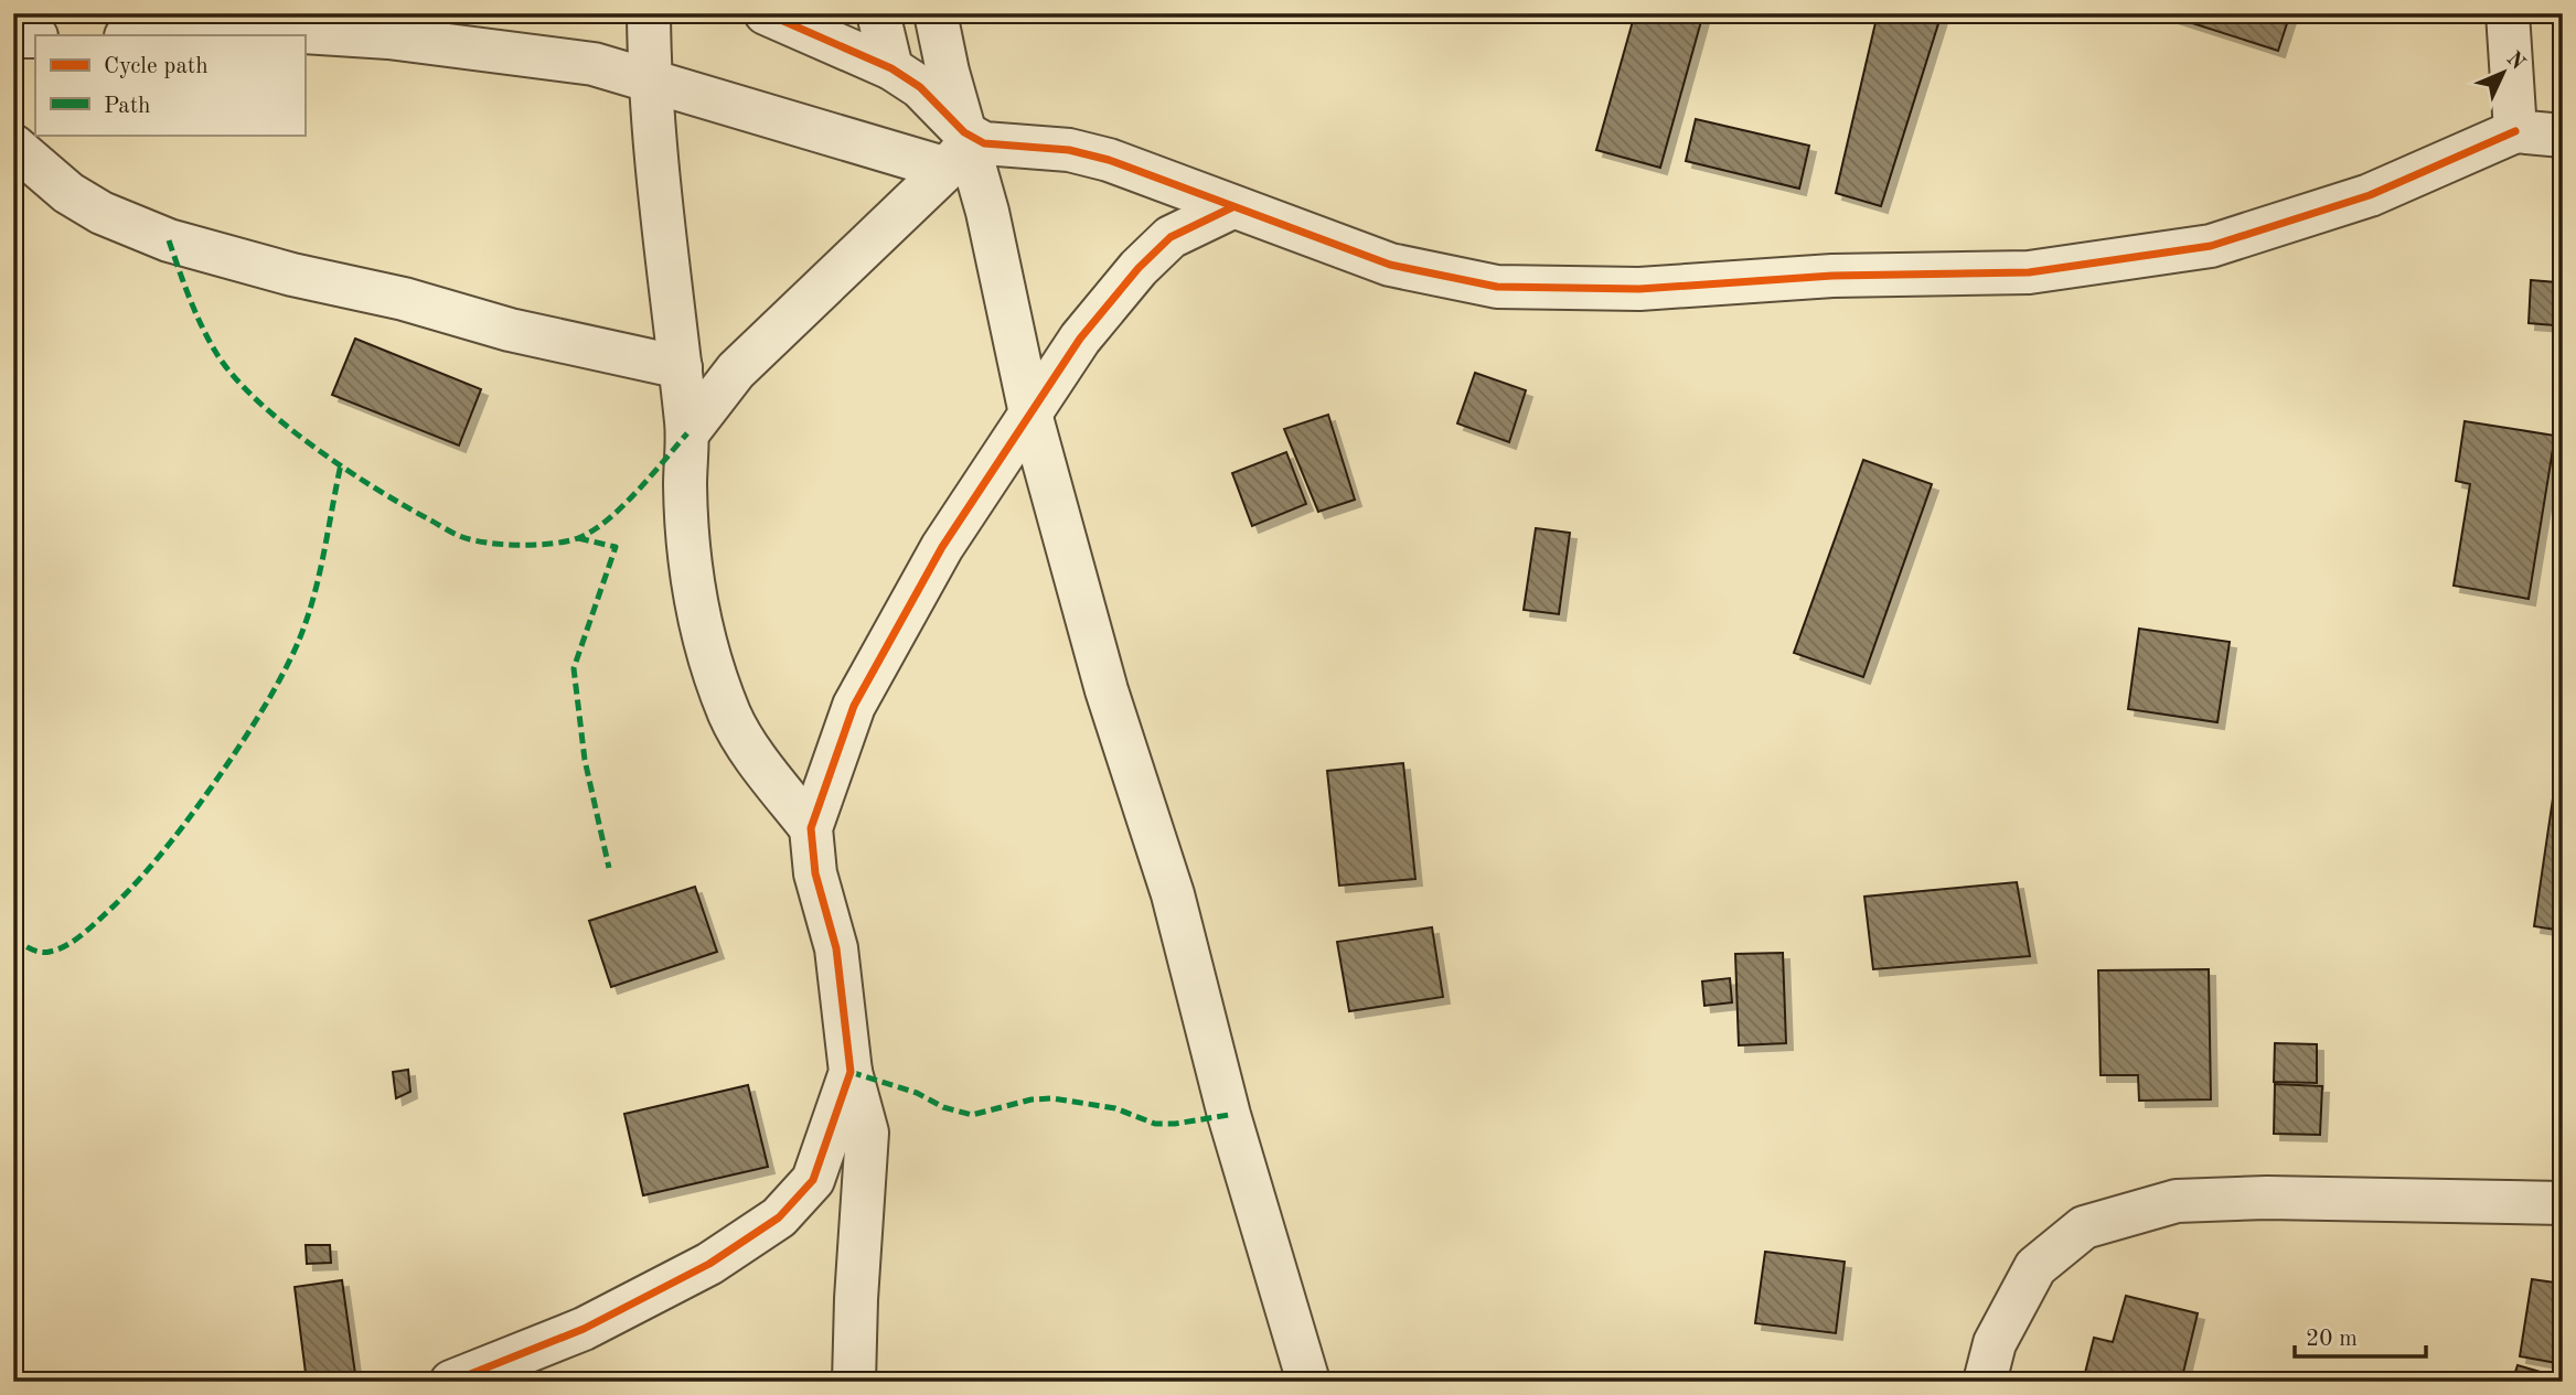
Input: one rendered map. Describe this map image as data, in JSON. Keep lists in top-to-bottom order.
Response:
{
  "legend": ["Cycle path", "Path"],
  "scale_bar": "20 m",
  "north": "top right"
}
